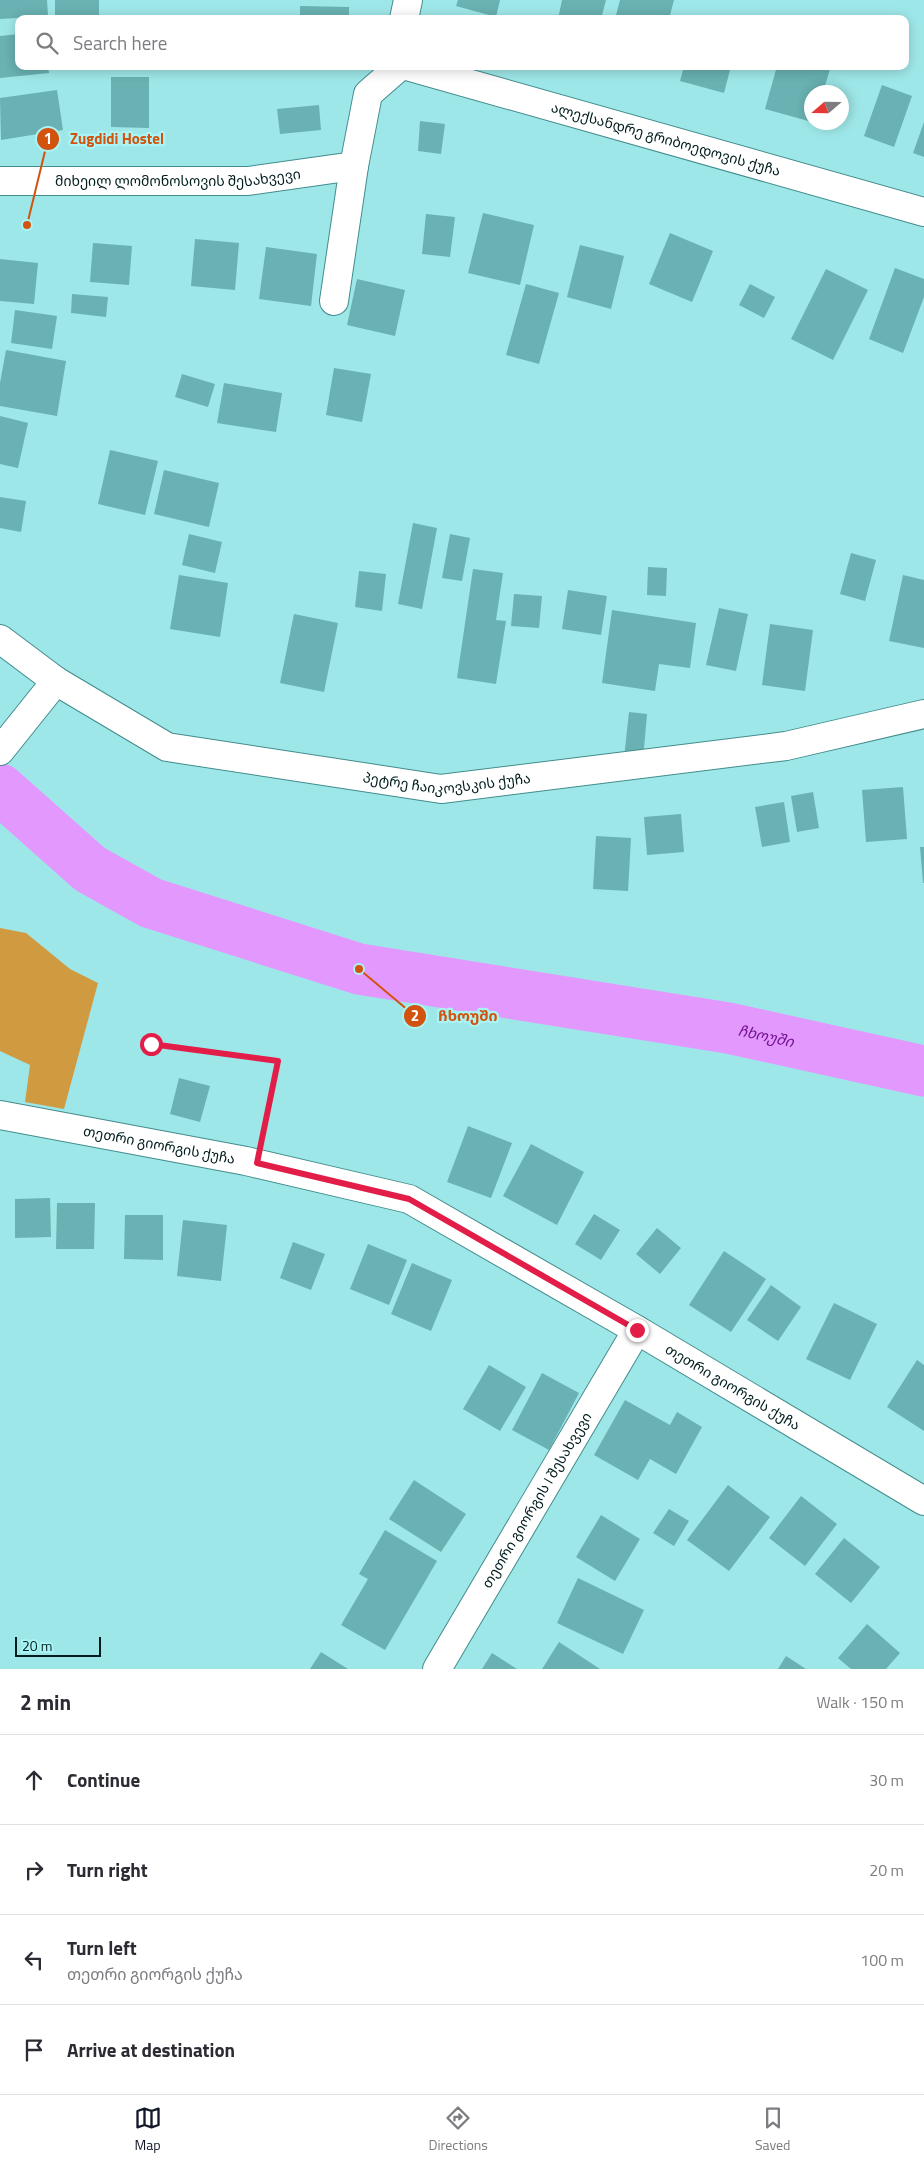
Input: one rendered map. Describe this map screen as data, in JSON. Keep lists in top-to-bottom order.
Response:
{
  "streets": {
    "street": [
      "ალექსანდრე გრიბოედოვის ქუჩა",
      "მიხეილ ლომონოსოვის შესახვევი",
      "პეტრე ჩაიკოვსკის ქუჩა",
      "თეთრი გიორგის ქუჩა",
      "თეთრი გიორგის I შესახვევი"
    ]
  },
  "crossings": [
    ["თეთრი გიორგის ქუჩა", "თეთრი გიორგის I შესახვევი"]
  ],
  "water": ["ჩხოუში"],
  "places": ["Zugdidi Hostel", "ჩხოუში"],
  "scale_bar": "20 m",
  "north": "left",
  "page": {
    "search": "Search here",
    "scale": "20 m",
    "heading": ["2 min", "Walk · 150 m"],
    "list": [
      ["Continue", "30 m"],
      ["Turn right", "20 m"],
      ["Turn left", "თეთრი გიორგის ქუჩა", "100 m"],
      "Arrive at destination"
    ],
    "nav": ["Map", "Directions", "Saved"]
  }
}
